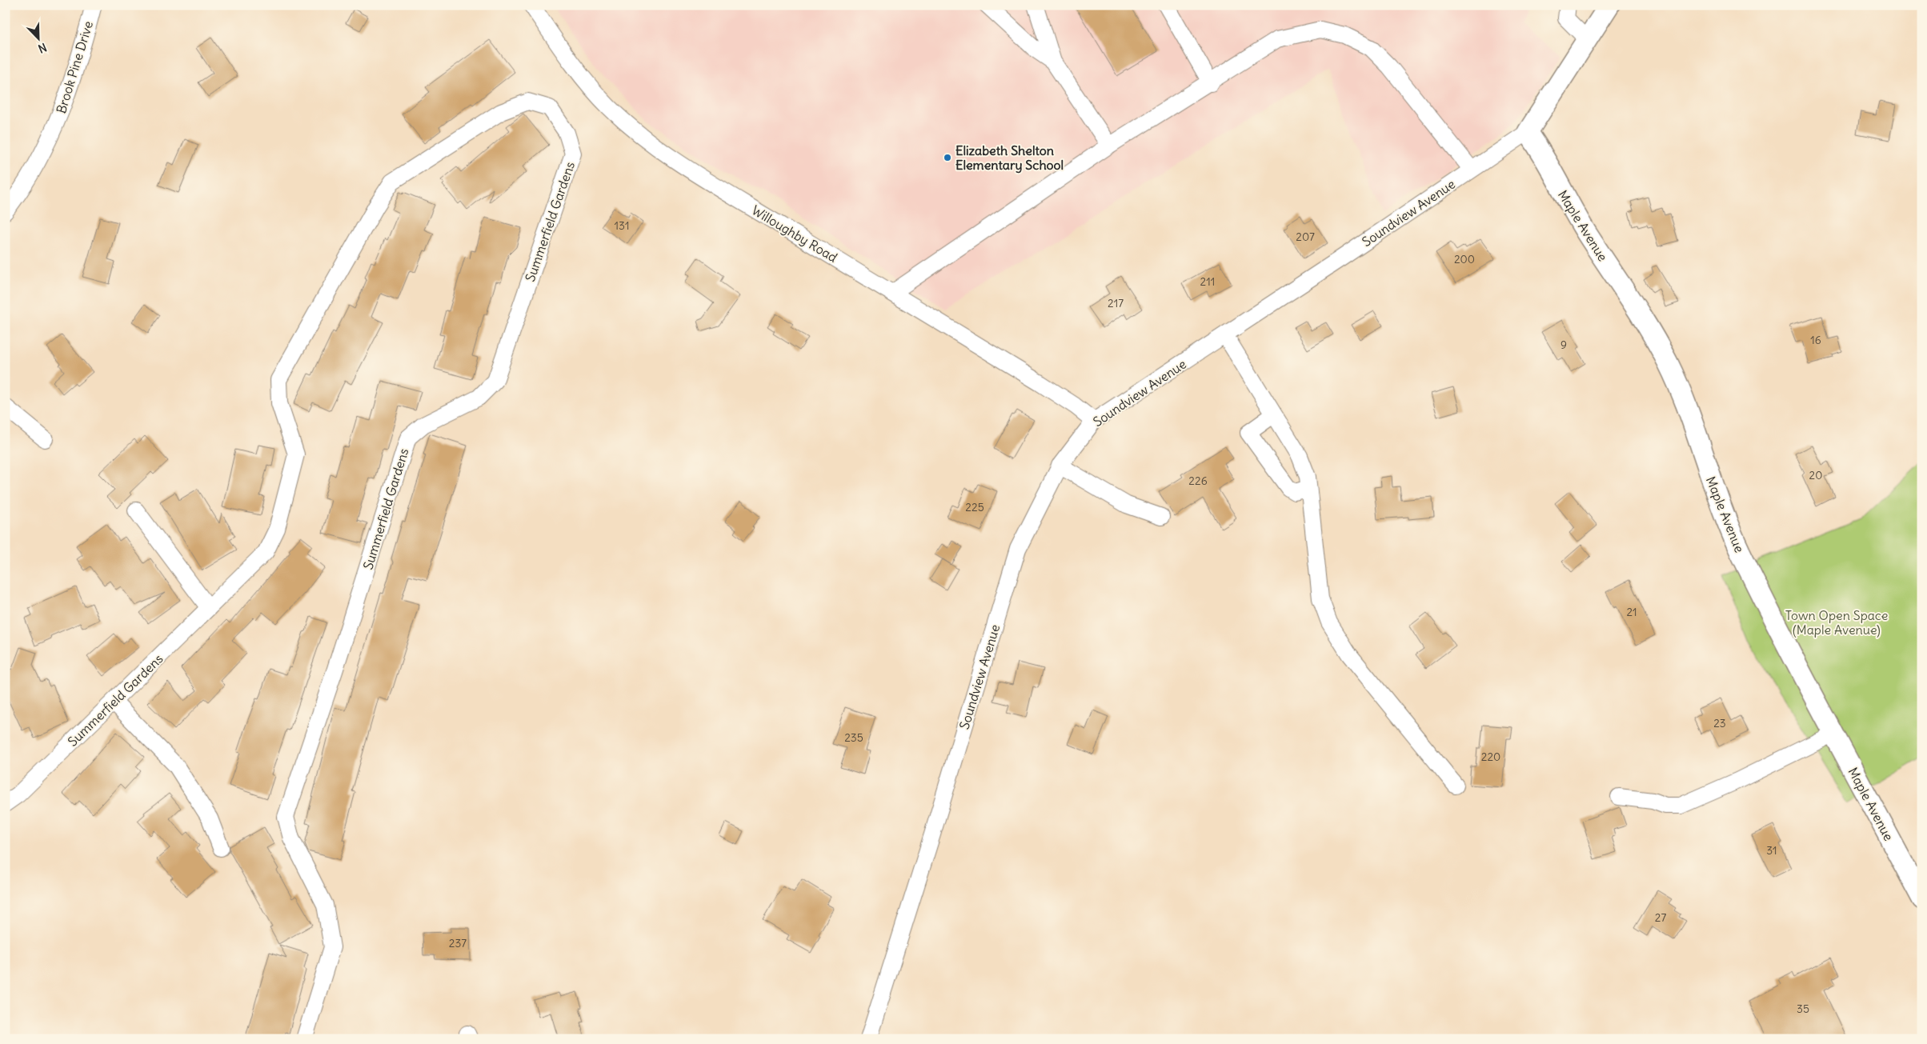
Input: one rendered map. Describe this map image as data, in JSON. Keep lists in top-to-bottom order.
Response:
{
  "streets": {
    "main road": ["Soundview Avenue", "Maple Avenue"],
    "street": ["Brook Pine Drive", "Summerfield Gardens", "Willoughby Road"]
  },
  "crossings": [
    ["Soundview Avenue", "Maple Avenue"],
    ["Soundview Avenue", "Willoughby Road"]
  ],
  "parks": ["Town Open Space (Maple Avenue)"],
  "places": ["Elizabeth Shelton Elementary School"],
  "house_numbers": [
    "131",
    "207",
    "200",
    "211",
    "217",
    "16",
    "9",
    "20",
    "226",
    "225",
    "21",
    "23",
    "235",
    "220",
    "31",
    "27",
    "237",
    "35"
  ],
  "north": "bottom right"
}
